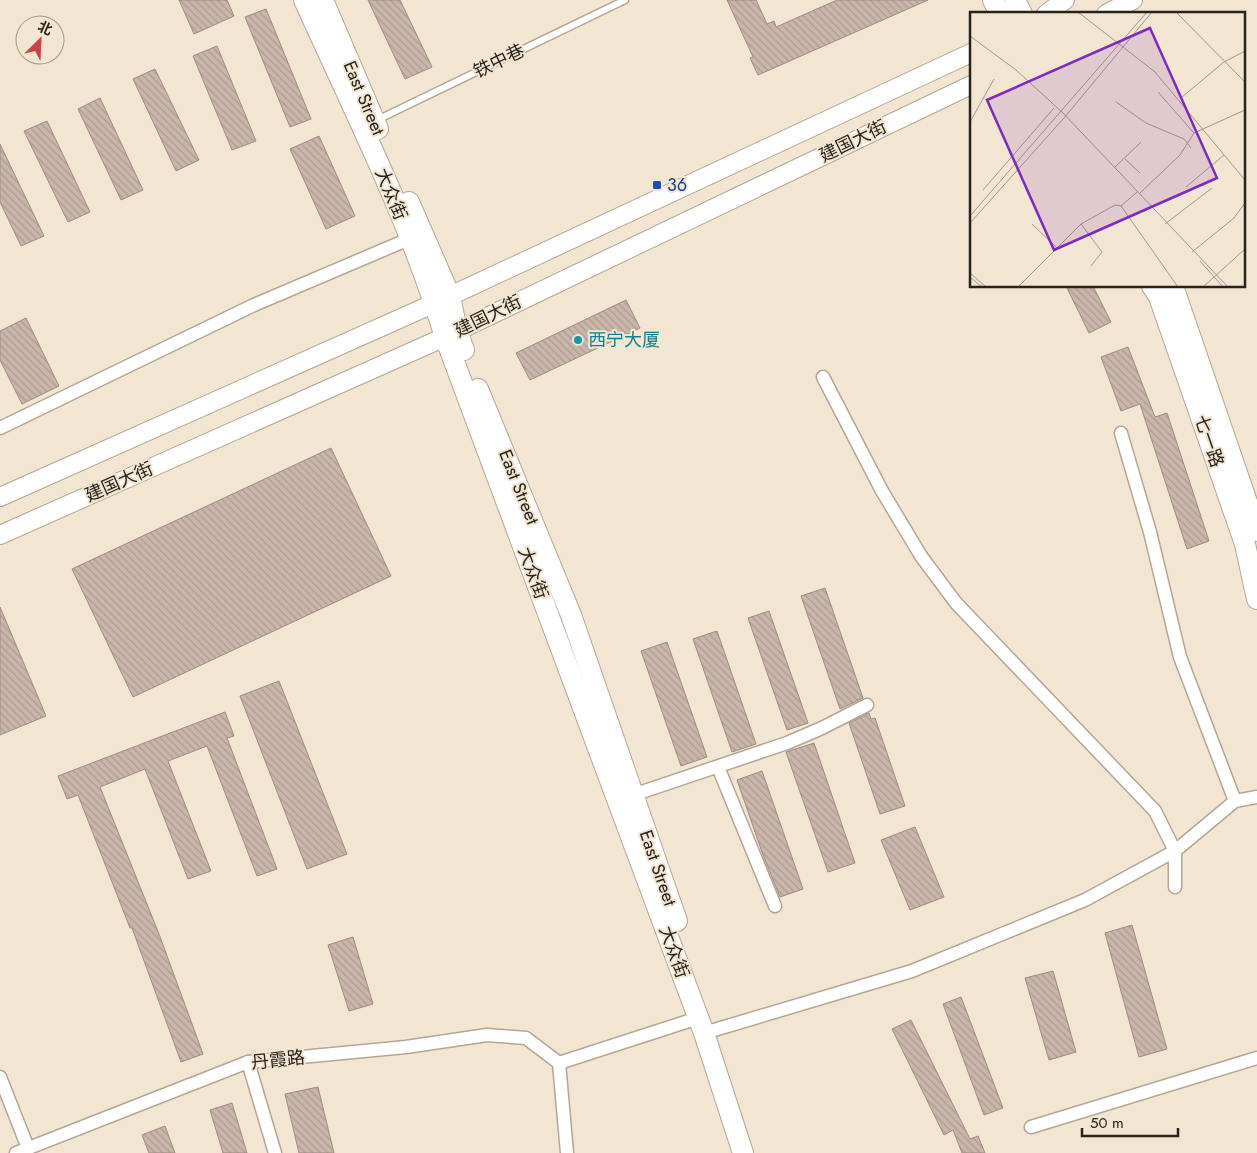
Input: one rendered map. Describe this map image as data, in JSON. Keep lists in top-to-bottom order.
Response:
{
  "streets": {
    "main road": ["East Street", "大众街", "七一路"],
    "street": ["建国大街", "丹霞路"],
    "lane": ["铁中巷"]
  },
  "crossings": [
    ["铁中巷", "East Street"],
    ["East Street", "建国大街"],
    ["East Street", "大众街"],
    ["建国大街", "大众街"]
  ],
  "places": {
    "transit": ["36"],
    "other": ["西宁大厦"]
  },
  "scale_bar": "50 m",
  "north": "top right"
}
